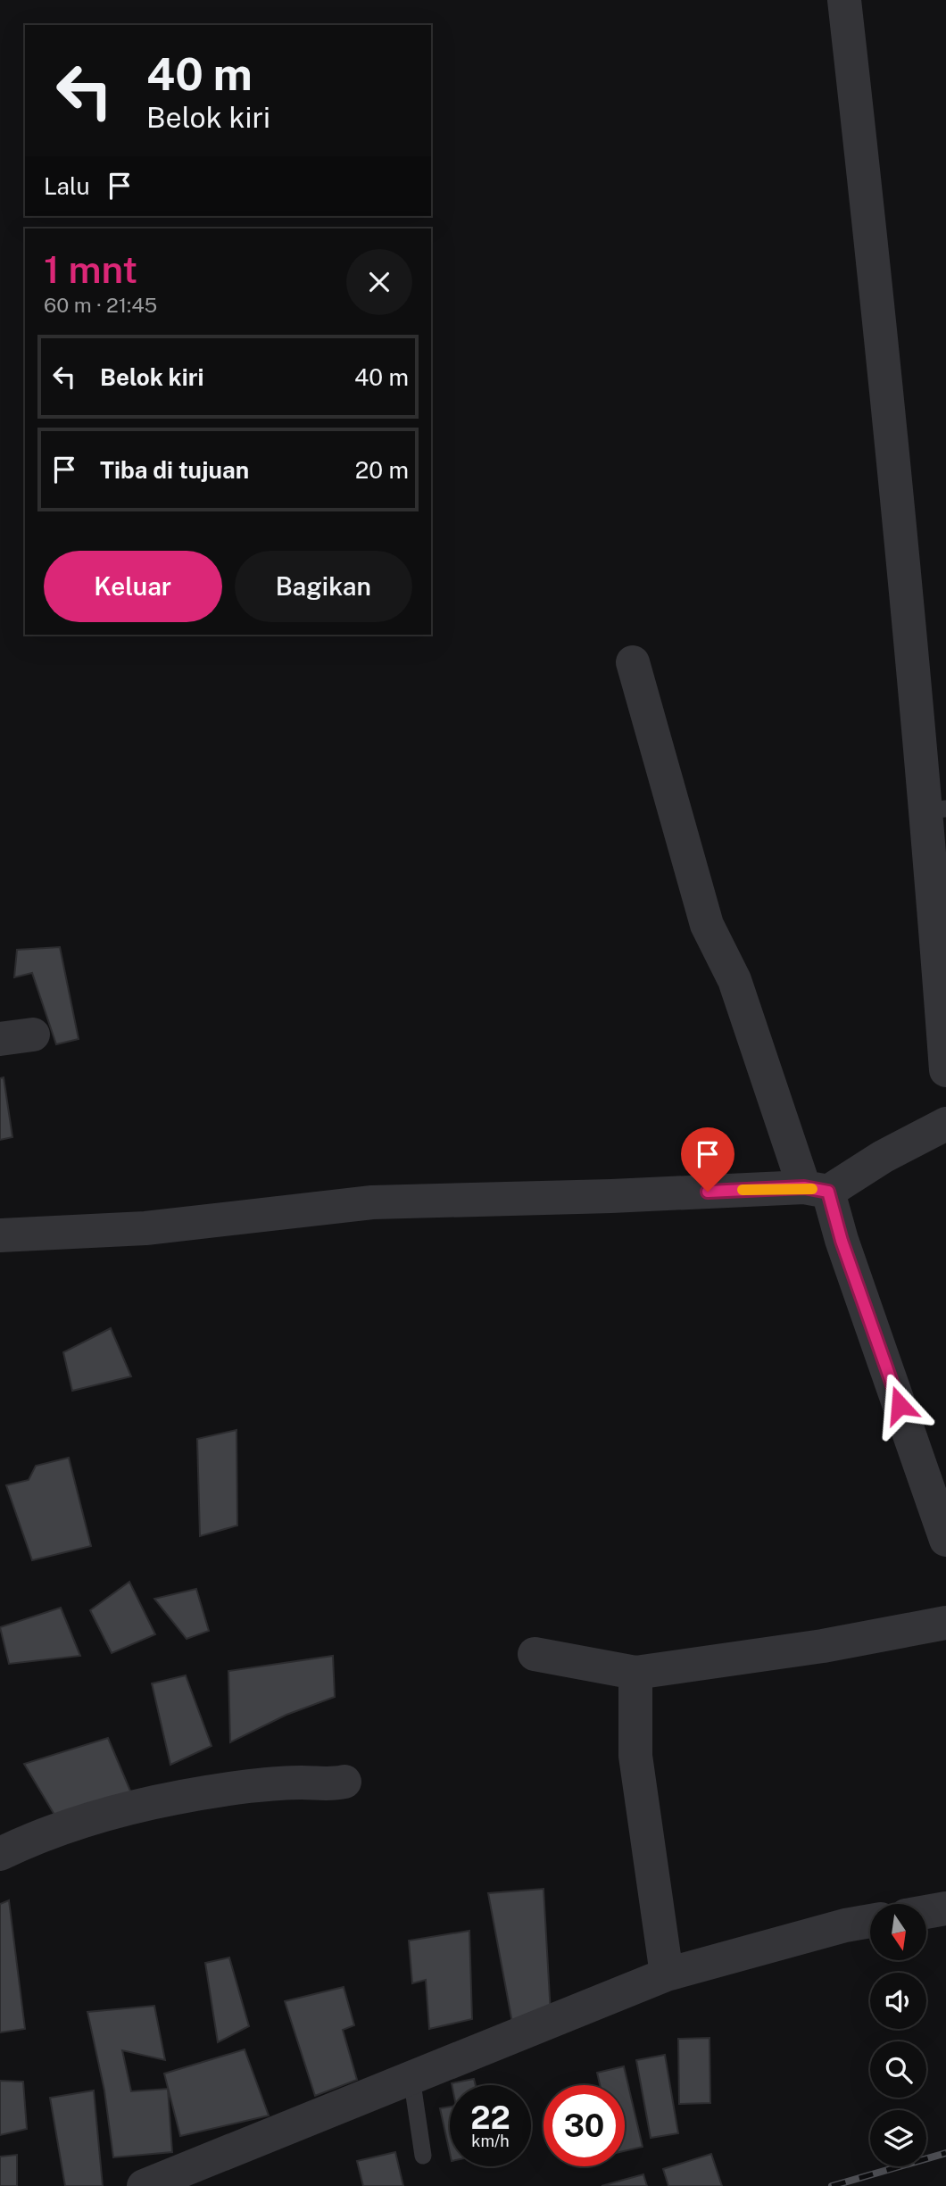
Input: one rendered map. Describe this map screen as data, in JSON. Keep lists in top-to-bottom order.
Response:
{
  "north": "bottom",
  "page": {
    "turn": ["40 m", "Belok kiri"],
    "then": "Lalu",
    "heading": ["1 mnt", "60 m · 21:45"],
    "list": [
      {
        "name": "Belok kiri",
        "value": "40 m"
      },
      {
        "name": "Tiba di tujuan",
        "value": "20 m"
      }
    ],
    "buttons": ["Keluar", "Bagikan"],
    "speed": "22 km/h",
    "limit": "30"
  }
}
